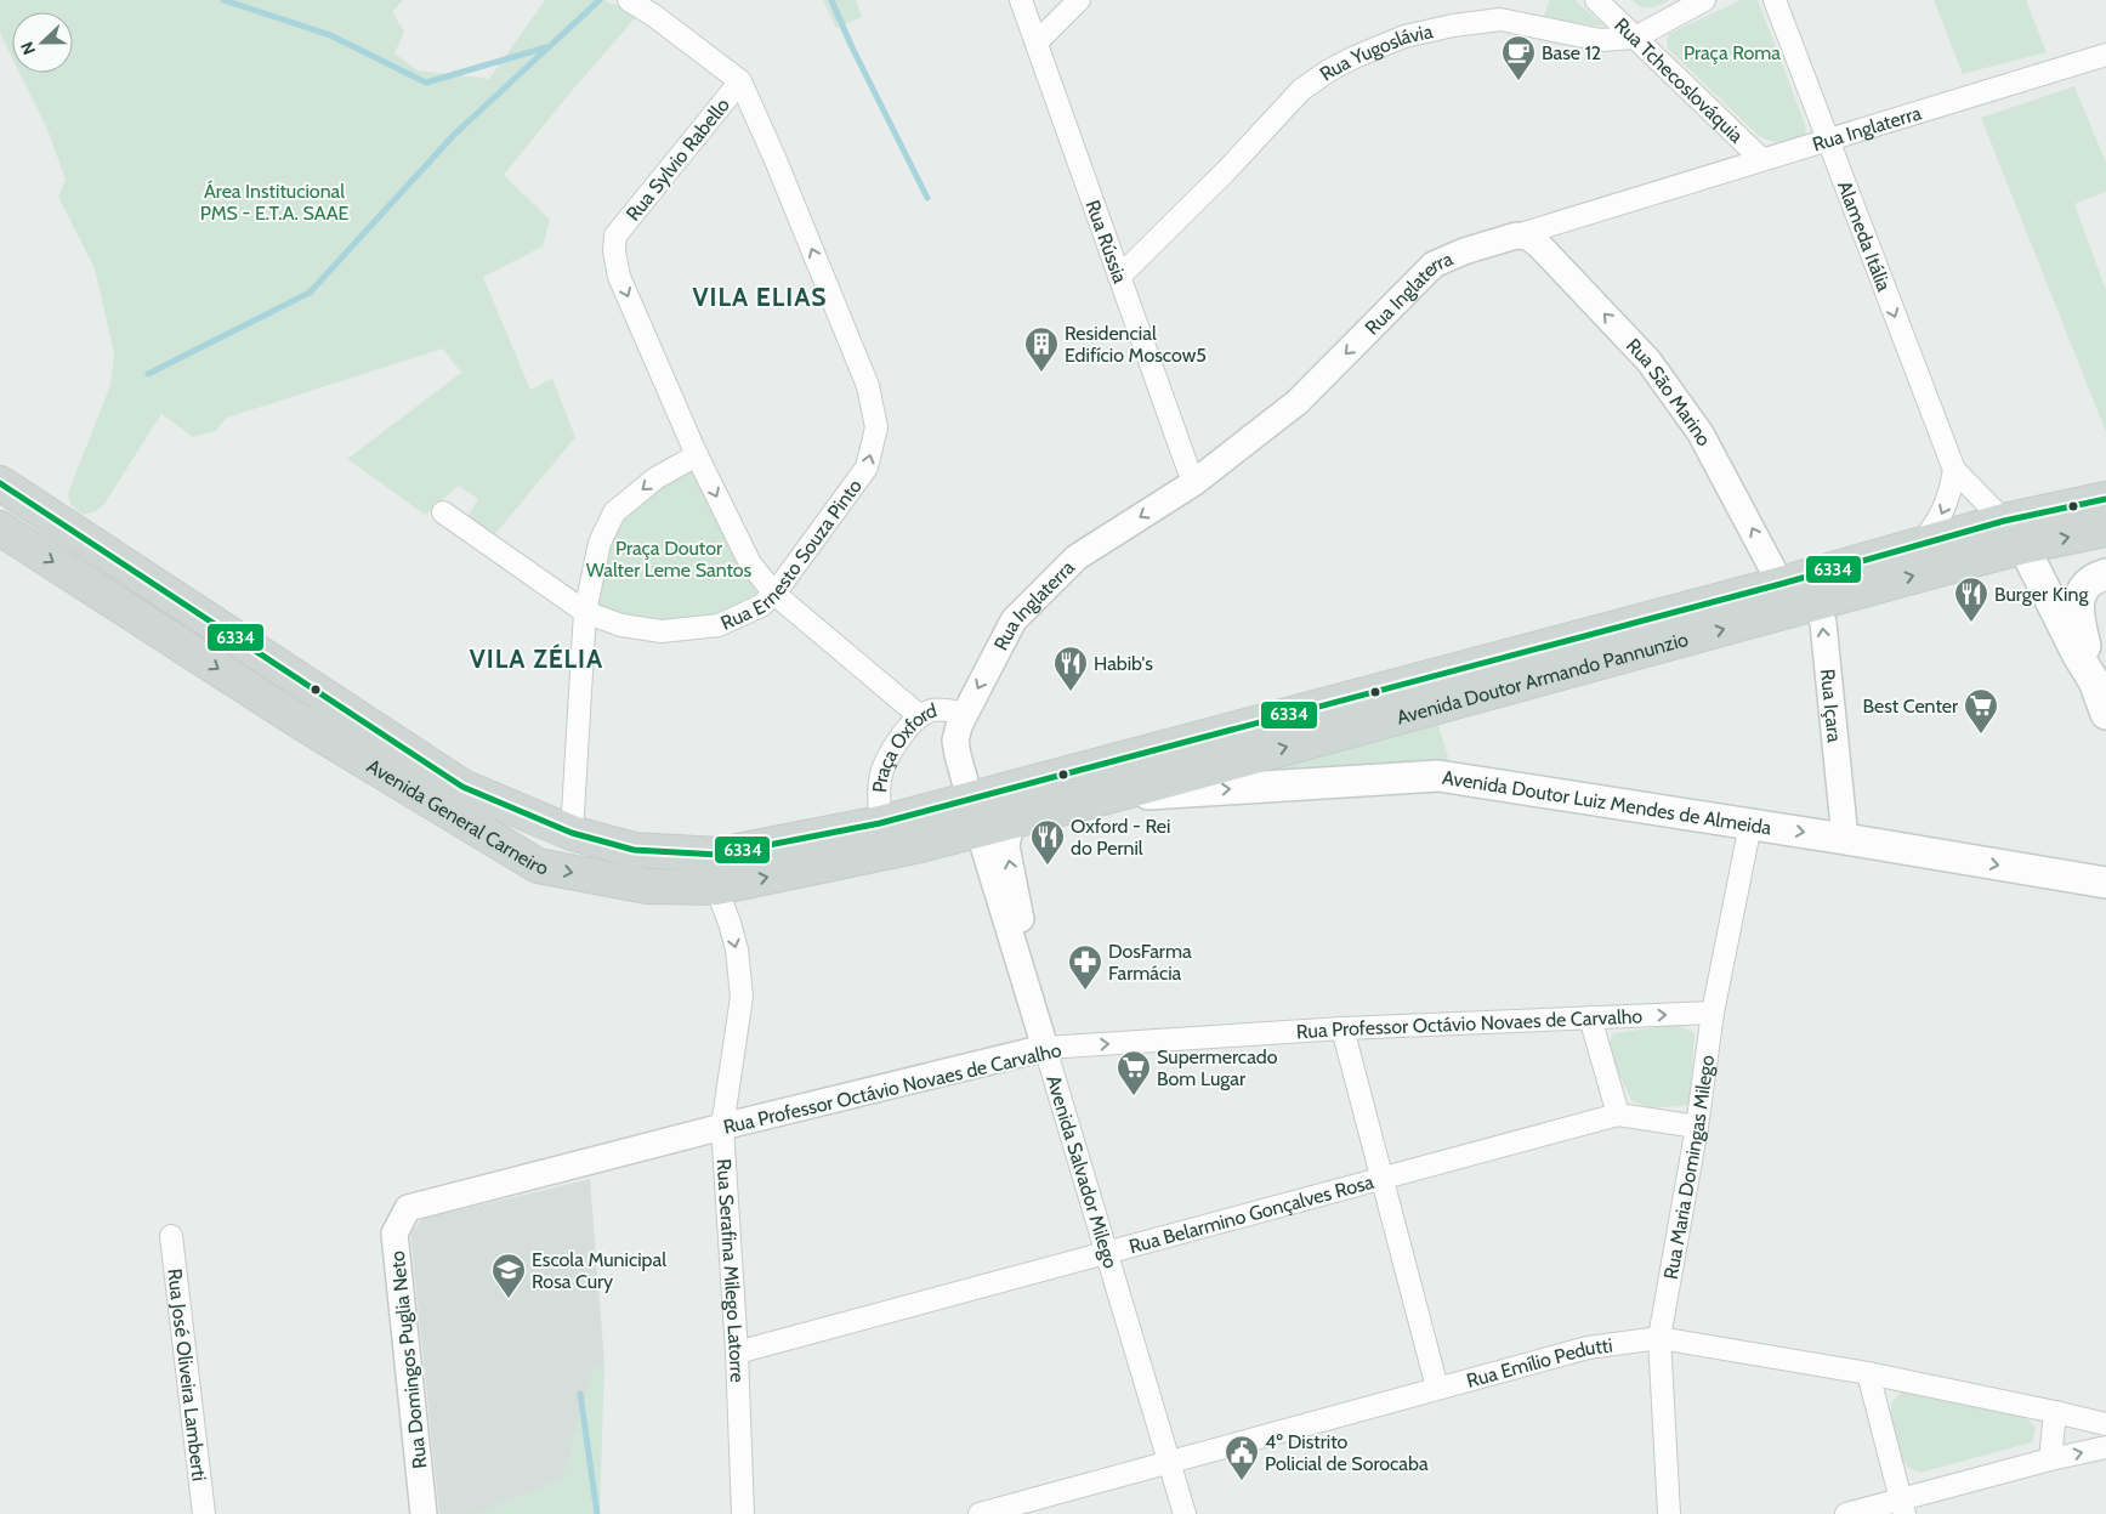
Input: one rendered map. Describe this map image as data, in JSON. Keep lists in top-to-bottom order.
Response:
{
  "streets": {
    "main road": ["Avenida Doutor Armando Pannunzio", "Avenida Doutor Luiz Mendes de Almeida", "Avenida General Carneiro"],
    "street": [
      "Rua Yugoslávia",
      "Rua Tchecoslováquia",
      "Rua Inglaterra",
      "Rua Sylvio Rabello",
      "Alameda Itália",
      "Rua Rússia",
      "Rua São Marino",
      "Rua Ernesto Souza Pinto",
      "Rua Içara",
      "Praça Oxford",
      "Rua Professor Octávio Novaes de Carvalho",
      "Rua Maria Domingas Milego",
      "Avenida Salvador Milego",
      "Rua Belarmino Gonçalves Rosa",
      "Rua Serafina Milego Latorre",
      "Rua Domingos Puglia Neto",
      "Rua Emílio Pedutti",
      "Rua José Oliveira Lamberti"
    ]
  },
  "crossings": [
    ["Rua Yugoslávia", "Rua Tchecoslováquia"],
    ["Rua Yugoslávia", "Rua Rússia"],
    ["Rua Tchecoslováquia", "Rua Inglaterra"],
    ["Rua Inglaterra", "Alameda Itália"],
    ["Rua Inglaterra", "Rua Rússia"],
    ["Rua Inglaterra", "Rua São Marino"],
    ["Rua Inglaterra", "Avenida Doutor Armando Pannunzio"],
    ["Rua Inglaterra", "Praça Oxford"],
    ["Rua Inglaterra", "Avenida General Carneiro"],
    ["Rua Inglaterra", "Avenida Salvador Milego"],
    ["Rua Sylvio Rabello", "Rua Ernesto Souza Pinto"],
    ["Alameda Itália", "Avenida Doutor Armando Pannunzio"],
    ["Rua São Marino", "Avenida Doutor Armando Pannunzio"],
    ["Rua São Marino", "Rua Içara"],
    ["Avenida Doutor Armando Pannunzio", "Rua Içara"],
    ["Avenida Doutor Armando Pannunzio", "Avenida Doutor Luiz Mendes de Almeida"],
    ["Avenida Doutor Armando Pannunzio", "Avenida General Carneiro"],
    ["Avenida Doutor Armando Pannunzio", "Avenida Salvador Milego"],
    ["Rua Içara", "Avenida Doutor Luiz Mendes de Almeida"],
    ["Praça Oxford", "Avenida General Carneiro"],
    ["Avenida Doutor Luiz Mendes de Almeida", "Rua Maria Domingas Milego"],
    ["Avenida General Carneiro", "Avenida Salvador Milego"],
    ["Avenida General Carneiro", "Rua Serafina Milego Latorre"],
    ["Rua Professor Octávio Novaes de Carvalho", "Rua Maria Domingas Milego"],
    ["Rua Professor Octávio Novaes de Carvalho", "Avenida Salvador Milego"],
    ["Rua Professor Octávio Novaes de Carvalho", "Rua Serafina Milego Latorre"],
    ["Rua Professor Octávio Novaes de Carvalho", "Rua Domingos Puglia Neto"],
    ["Rua Maria Domingas Milego", "Rua Belarmino Gonçalves Rosa"],
    ["Rua Maria Domingas Milego", "Rua Emílio Pedutti"],
    ["Avenida Salvador Milego", "Rua Belarmino Gonçalves Rosa"],
    ["Avenida Salvador Milego", "Rua Emílio Pedutti"],
    ["Rua Belarmino Gonçalves Rosa", "Rua Serafina Milego Latorre"]
  ],
  "one_way": [
    "Rua Inglaterra",
    "Rua Sylvio Rabello",
    "Alameda Itália",
    "Rua São Marino",
    "Rua Ernesto Souza Pinto",
    "Rua Içara",
    "Avenida Doutor Luiz Mendes de Almeida",
    "Rua Serafina Milego Latorre"
  ],
  "districts": ["VILA ELIAS", "VILA ZÉLIA"],
  "parks": ["Praça Roma", "Área Institucional PMS - E.T.A. SAAE", "Praça Doutor Walter Leme Santos"],
  "places": {
    "cafe": ["Base 12"],
    "building": ["Residencial Edifício Moscow5"],
    "restaurant": ["Burger King", "Habib's", "Oxford - Rei do Pernil"],
    "supermarket": ["Best Center", "Supermercado Bom Lugar"],
    "pharmacy": ["DosFarma Farmácia"],
    "school or university": ["Escola Municipal Rosa Cury"],
    "public building": ["4º Distrito Policial de Sorocaba"]
  },
  "lines": ["transit line 6334"],
  "north": "left"
}
